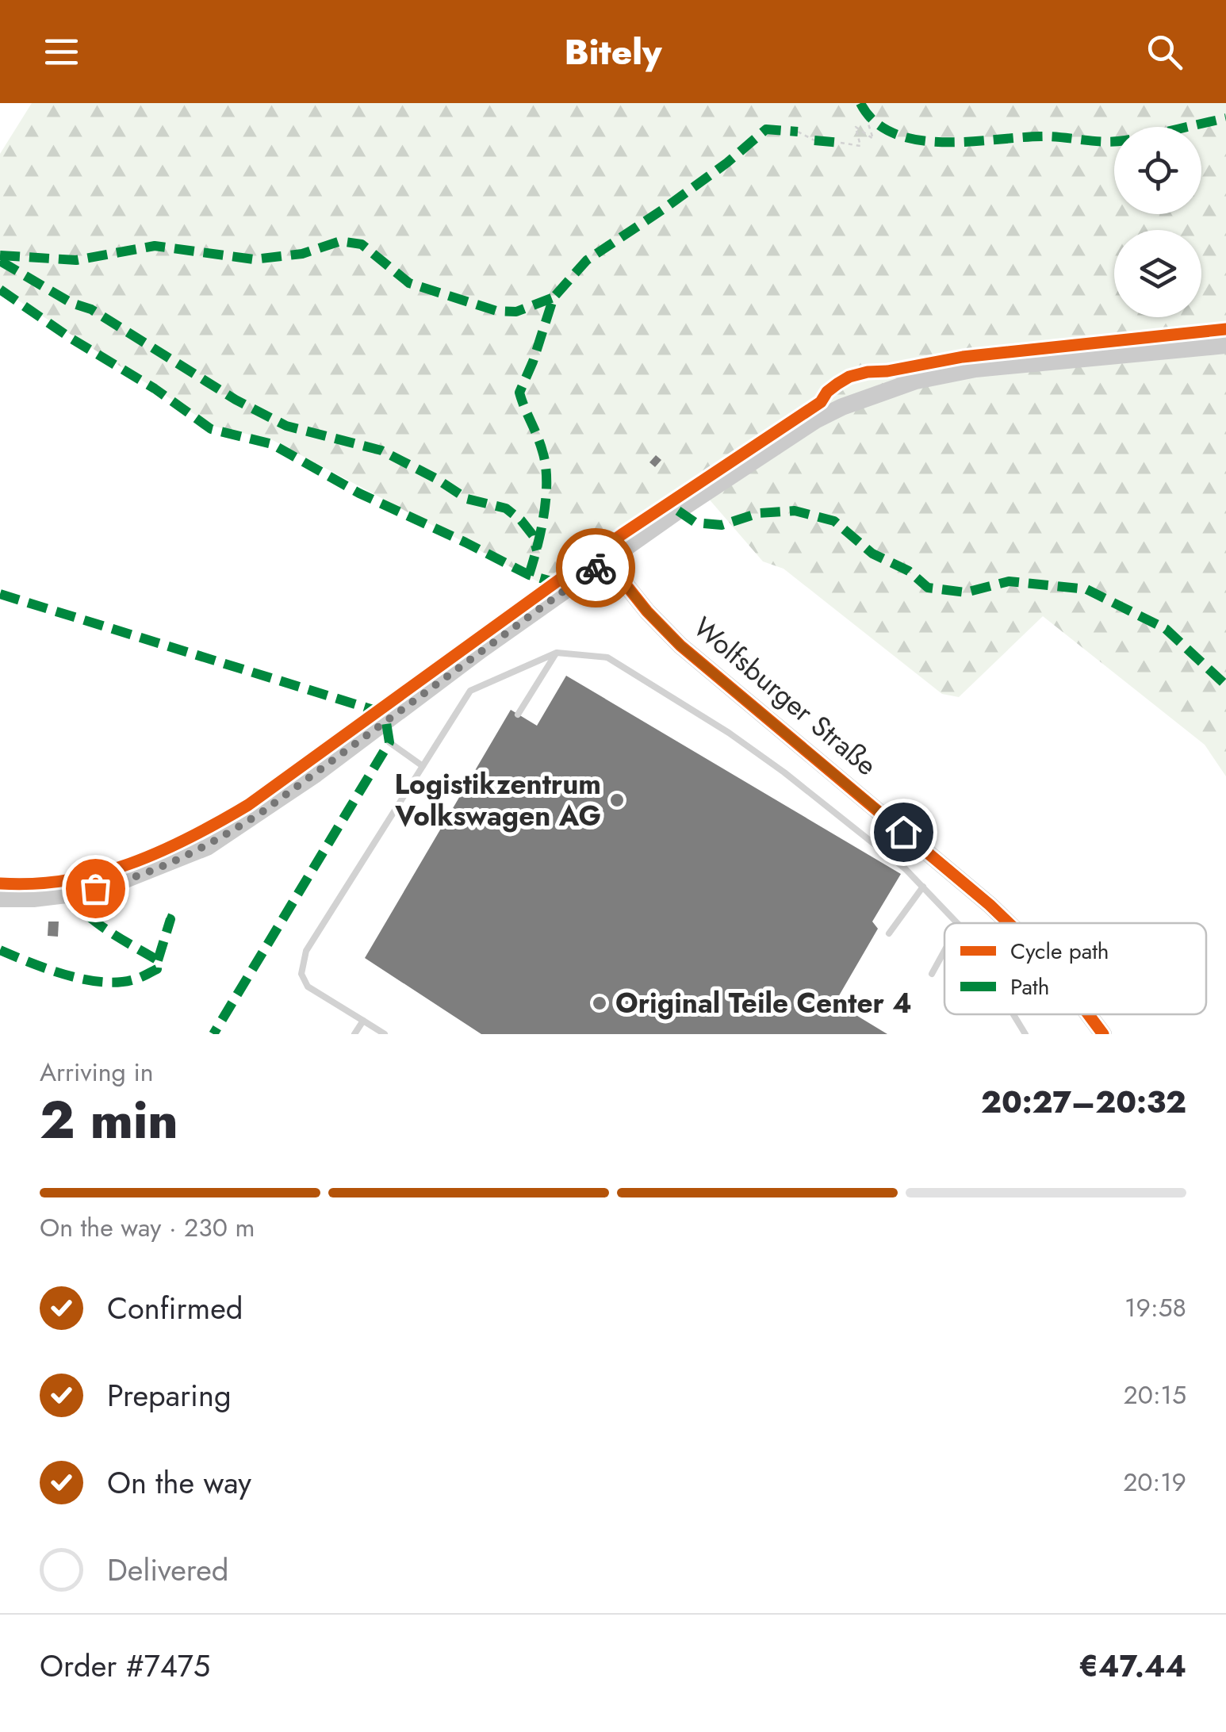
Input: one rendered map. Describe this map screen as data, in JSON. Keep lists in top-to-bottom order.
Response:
{
  "streets": {
    "street": ["Wolfsburger Straße"]
  },
  "places": ["Logistikzentrum Volkswagen AG", "Original Teile Center 4"],
  "legend": ["Cycle path", "Path"],
  "page": {
    "header": "Bitely",
    "heading": ["2 min", "Arriving in", "20:27–20:32"],
    "panel": ["Order #7475", "€47.44"],
    "bar": "On the way · 230 m",
    "list": [
      ["Confirmed", "19:58"],
      ["Preparing", "20:15"],
      ["On the way", "20:19"],
      "Delivered"
    ]
  }
}
